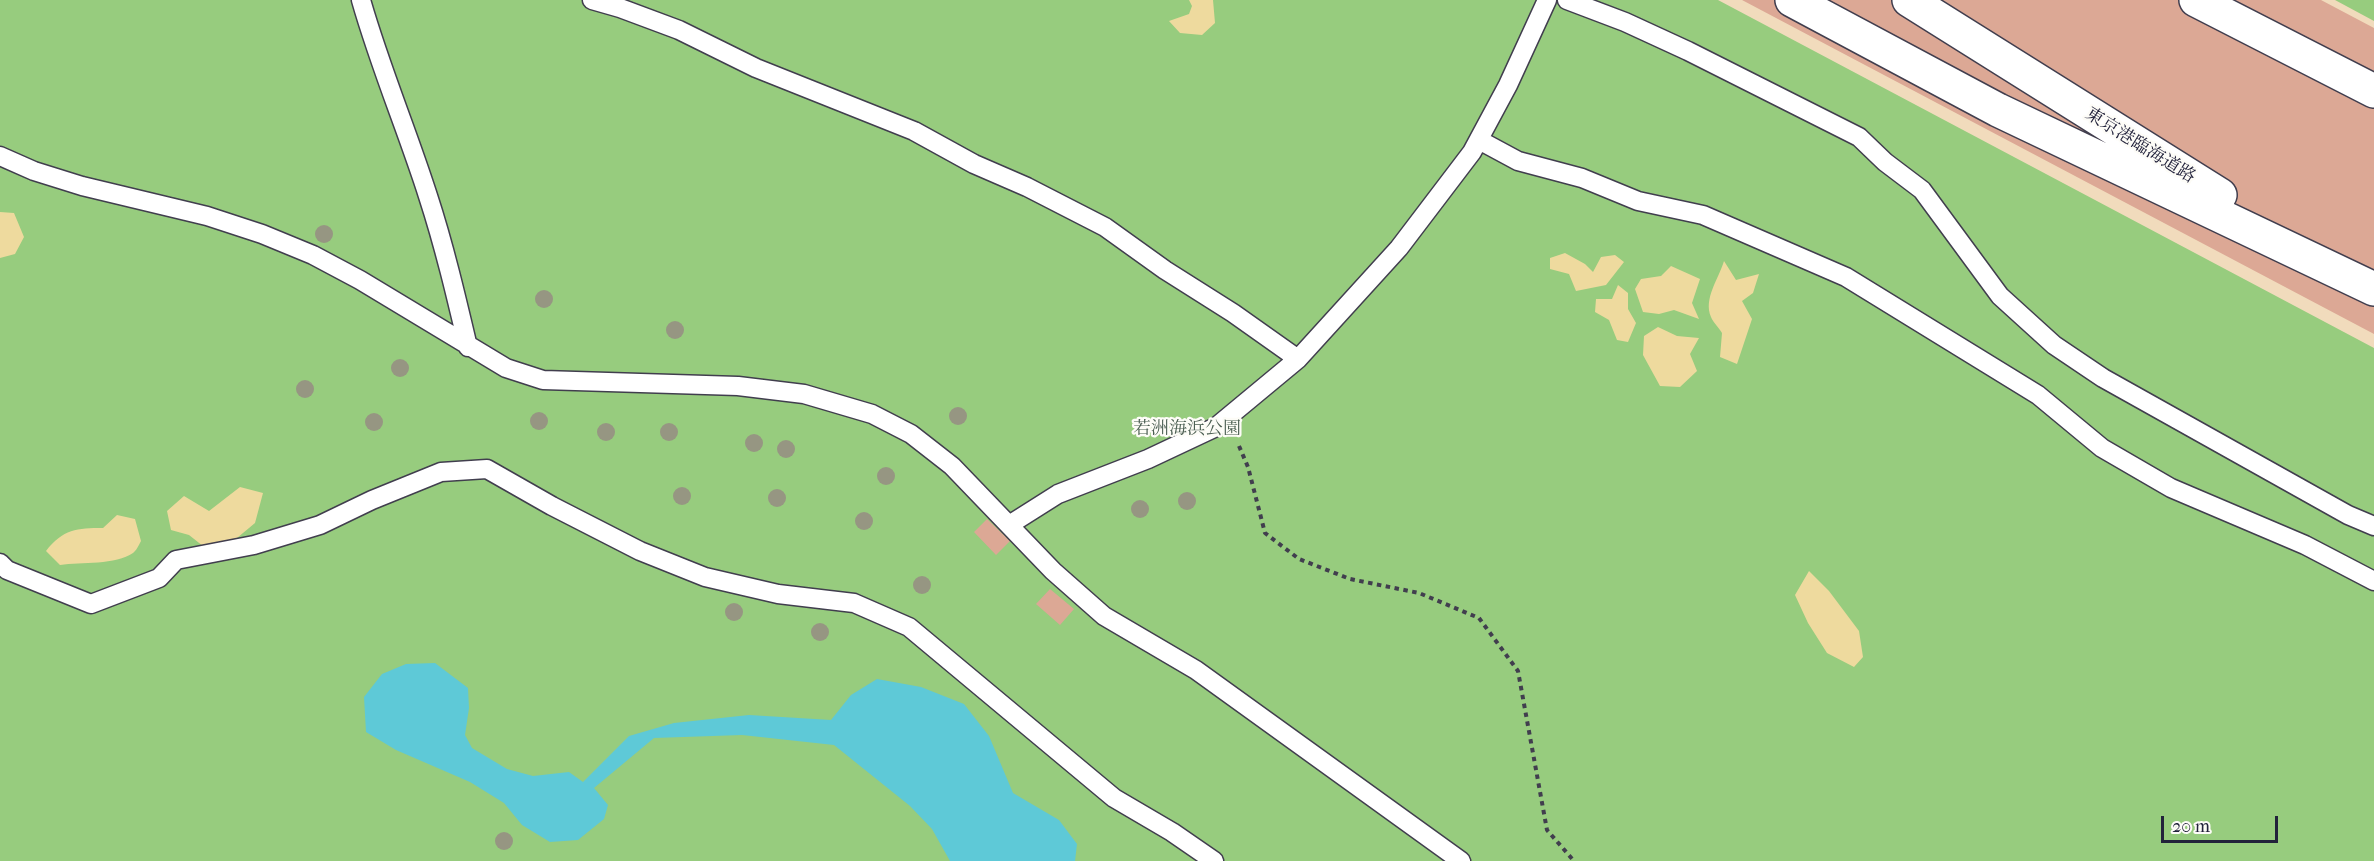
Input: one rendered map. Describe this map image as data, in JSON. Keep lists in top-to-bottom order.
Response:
{
  "streets": {
    "street": ["東京港臨海道路"]
  },
  "parks": ["若洲海浜公園"],
  "scale_bar": "20 m"
}
